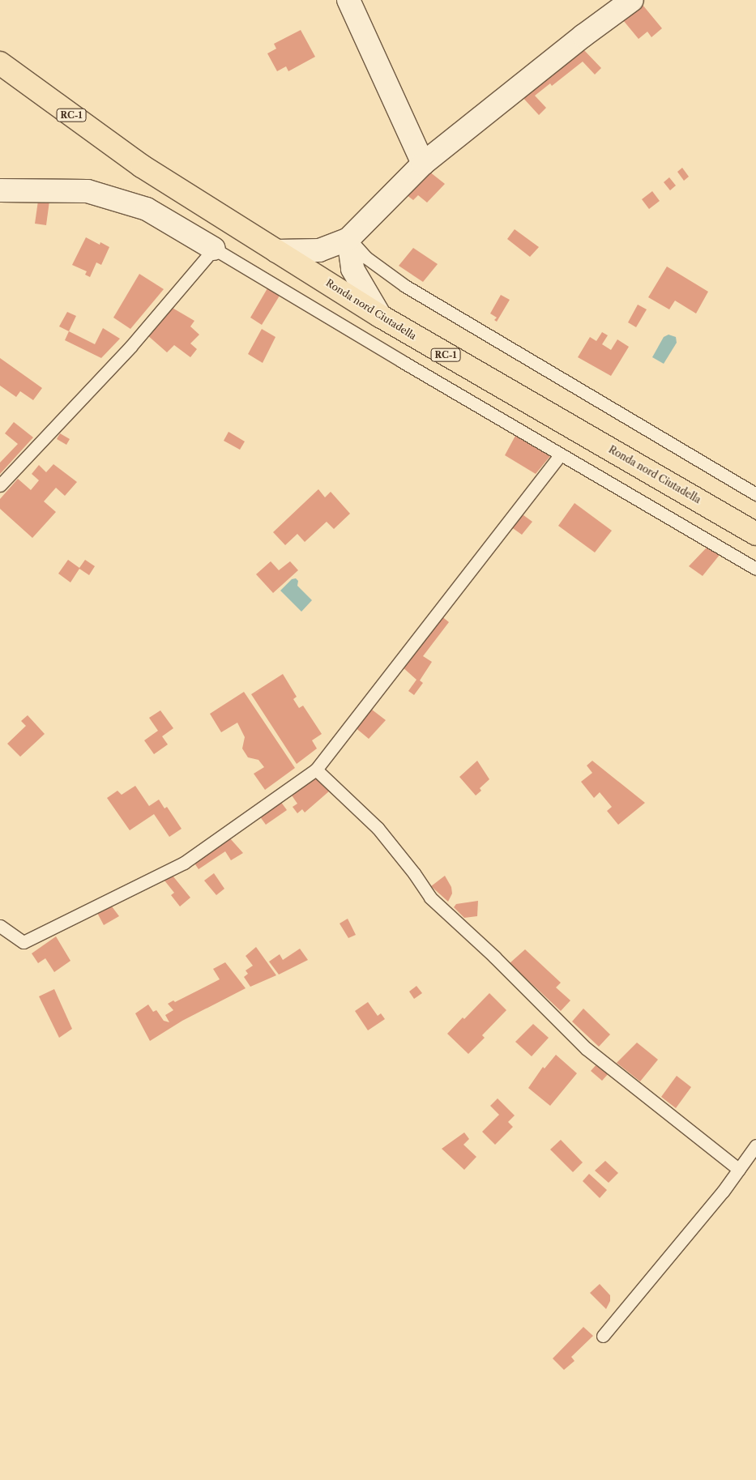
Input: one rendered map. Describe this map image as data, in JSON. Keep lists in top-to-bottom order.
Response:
{
  "streets": {
    "main road": ["RC-1", "Ronda nord Ciutadella"]
  }
}
